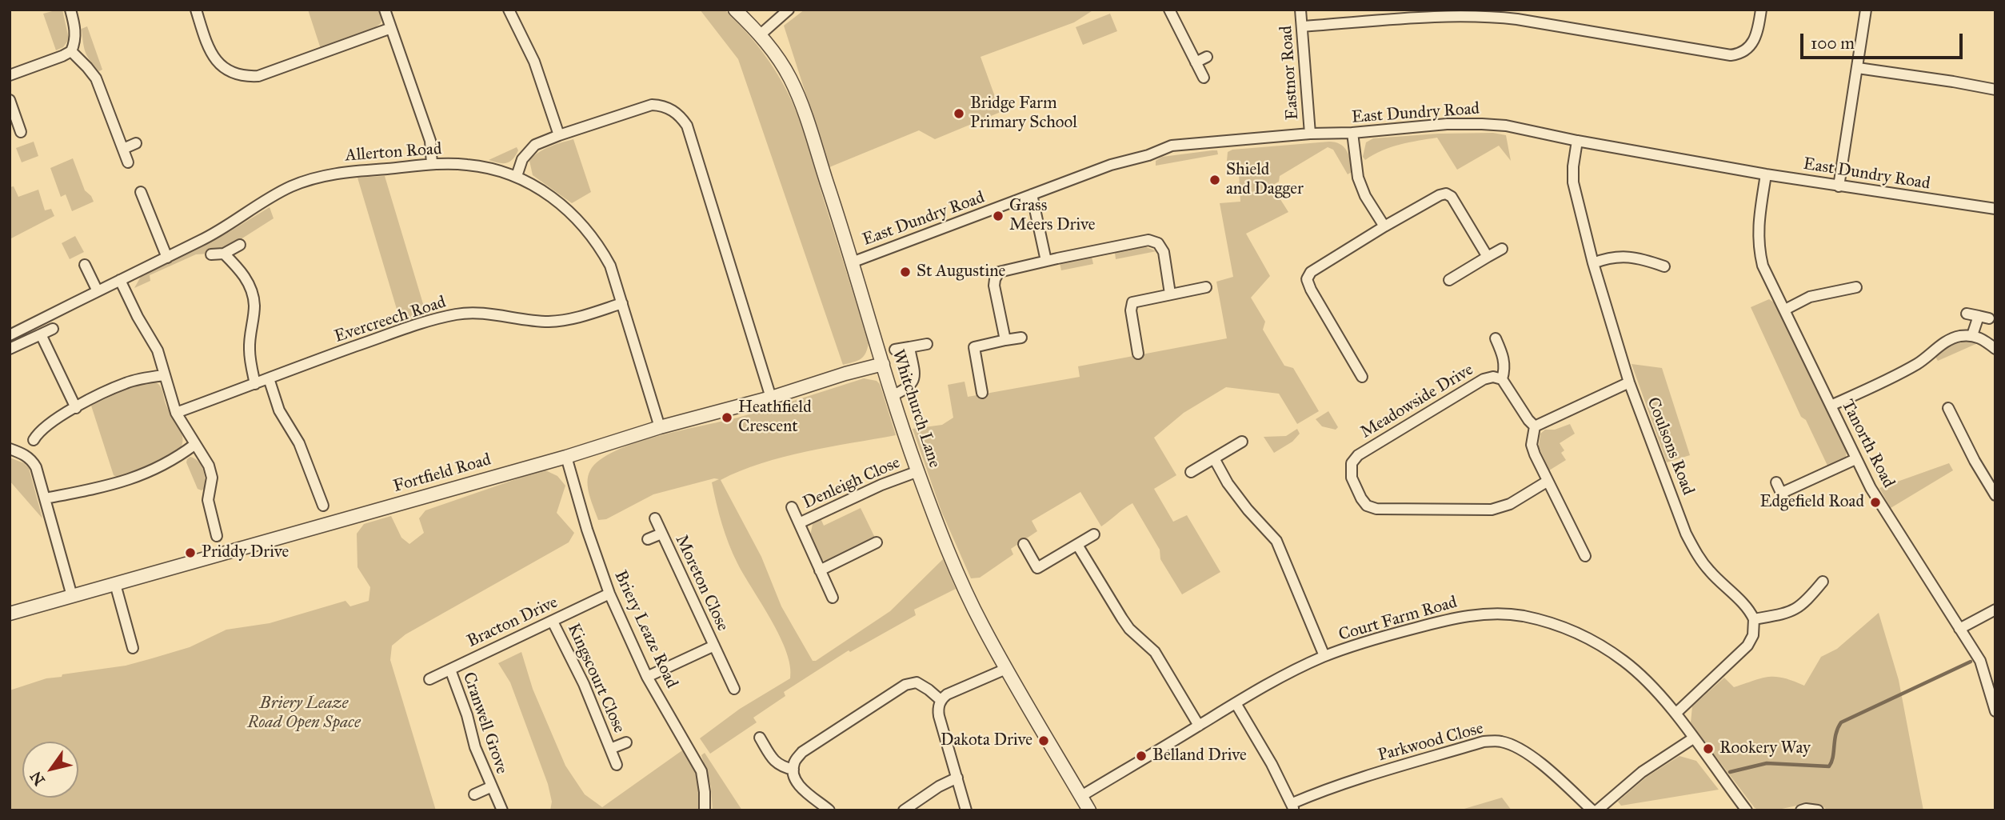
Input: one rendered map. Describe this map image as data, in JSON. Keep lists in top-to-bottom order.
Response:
{
  "streets": {
    "street": [
      "Eastnor Road",
      "East Dundry Road",
      "Allerton Road",
      "Evercreech Road",
      "Meadowside Drive",
      "Whitchurch Lane",
      "Tanorth Road",
      "Coulsons Road",
      "Fortfield Road",
      "Denleigh Close",
      "Moreton Close",
      "Court Farm Road",
      "Bracton Drive",
      "Briery Leaze Road",
      "Kingscourt Close",
      "Cranwell Grove",
      "Parkwood Close"
    ]
  },
  "crossings": [
    ["Eastnor Road", "East Dundry Road"],
    ["East Dundry Road", "Whitchurch Lane"],
    ["East Dundry Road", "Tanorth Road"],
    ["East Dundry Road", "Coulsons Road"],
    ["Allerton Road", "Evercreech Road"],
    ["Allerton Road", "Fortfield Road"],
    ["Whitchurch Lane", "Fortfield Road"],
    ["Whitchurch Lane", "Denleigh Close"],
    ["Whitchurch Lane", "Court Farm Road"],
    ["Fortfield Road", "Briery Leaze Road"],
    ["Moreton Close", "Briery Leaze Road"],
    ["Bracton Drive", "Briery Leaze Road"],
    ["Bracton Drive", "Kingscourt Close"],
    ["Bracton Drive", "Cranwell Grove"]
  ],
  "parks": ["Briery Leaze Road Open Space"],
  "places": [
    "Bridge Farm Primary School",
    "Shield and Dagger",
    "Grass Meers Drive",
    "St Augustine",
    "Heathfield Crescent",
    "Edgefield Road",
    "Priddy Drive",
    "Dakota Drive",
    "Rookery Way",
    "Belland Drive"
  ],
  "scale_bar": "100 m",
  "north": "bottom left"
}
